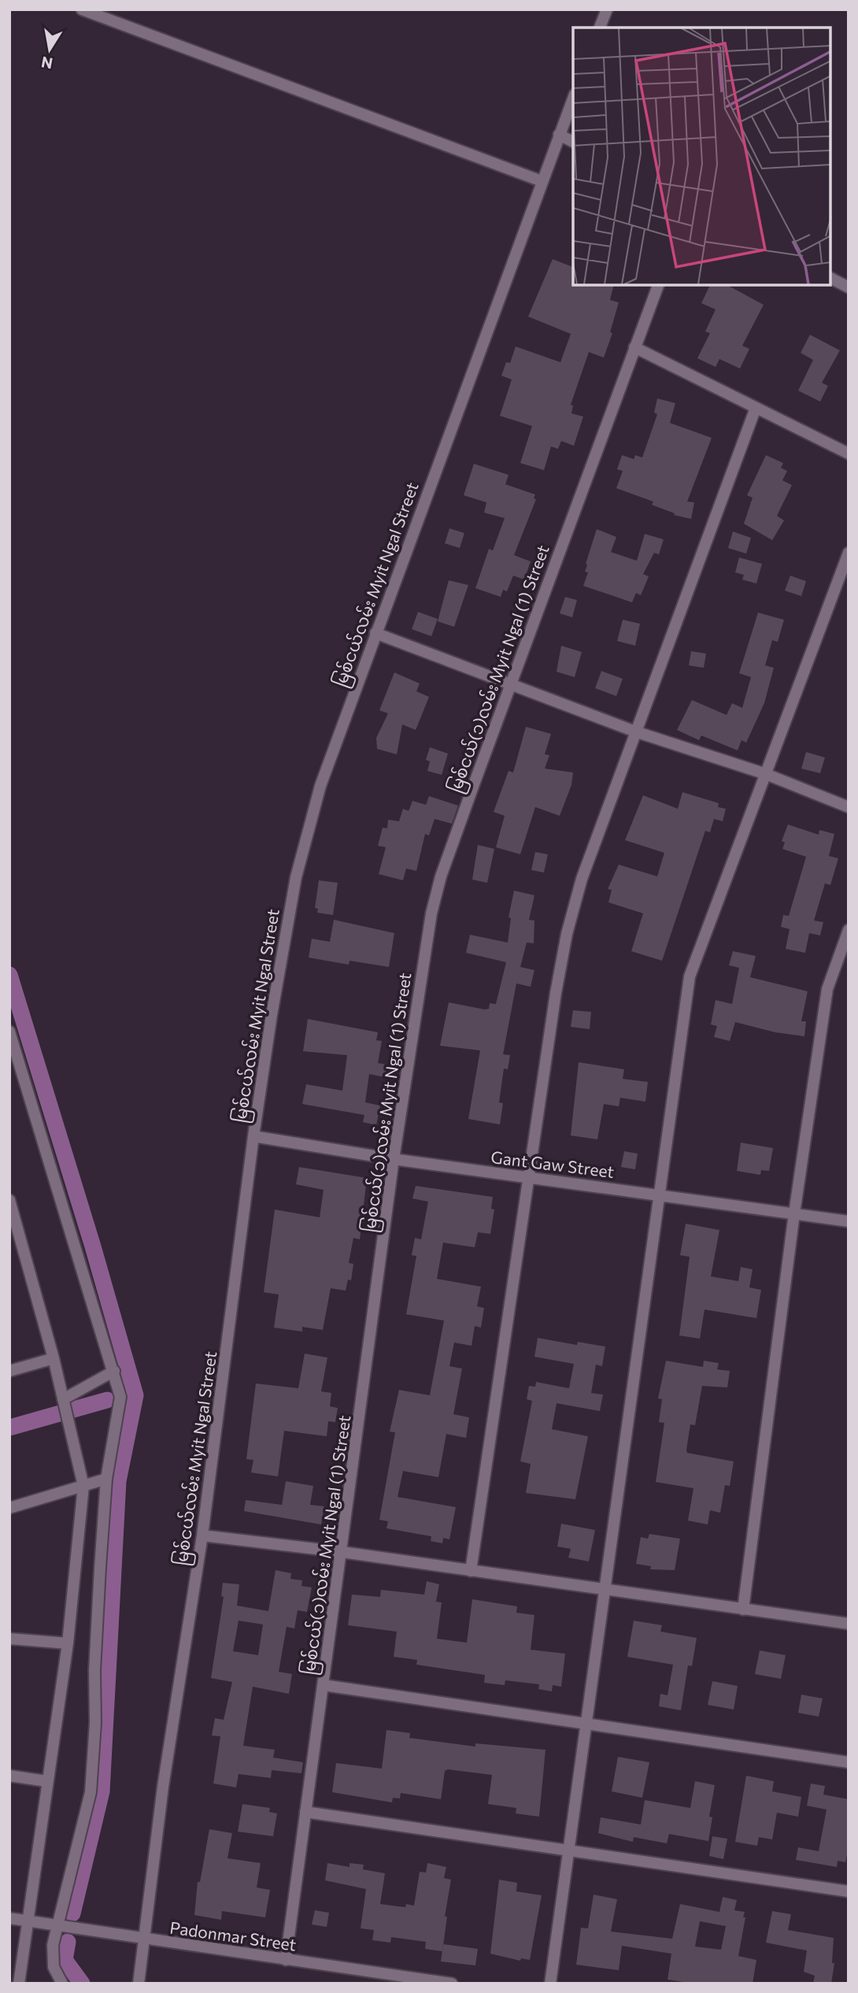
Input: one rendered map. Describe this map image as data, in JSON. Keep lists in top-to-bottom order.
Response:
{
  "streets": {
    "street": [
      "မြစ်ငယ်လမ်း Myit Ngal Street",
      "မြစ်ငယ်(၁)လမ်း Myit Ngal (1) Street",
      "Gant Gaw Street",
      "Padonmar Street"
    ]
  },
  "crossings": [
    ["မြစ်ငယ်လမ်း Myit Ngal Street", "Gant Gaw Street"],
    ["မြစ်ငယ်လမ်း Myit Ngal Street", "Padonmar Street"],
    ["မြစ်ငယ်(၁)လမ်း Myit Ngal (1) Street", "Gant Gaw Street"],
    ["မြစ်ငယ်(၁)လမ်း Myit Ngal (1) Street", "Padonmar Street"]
  ],
  "north": "bottom"
}
